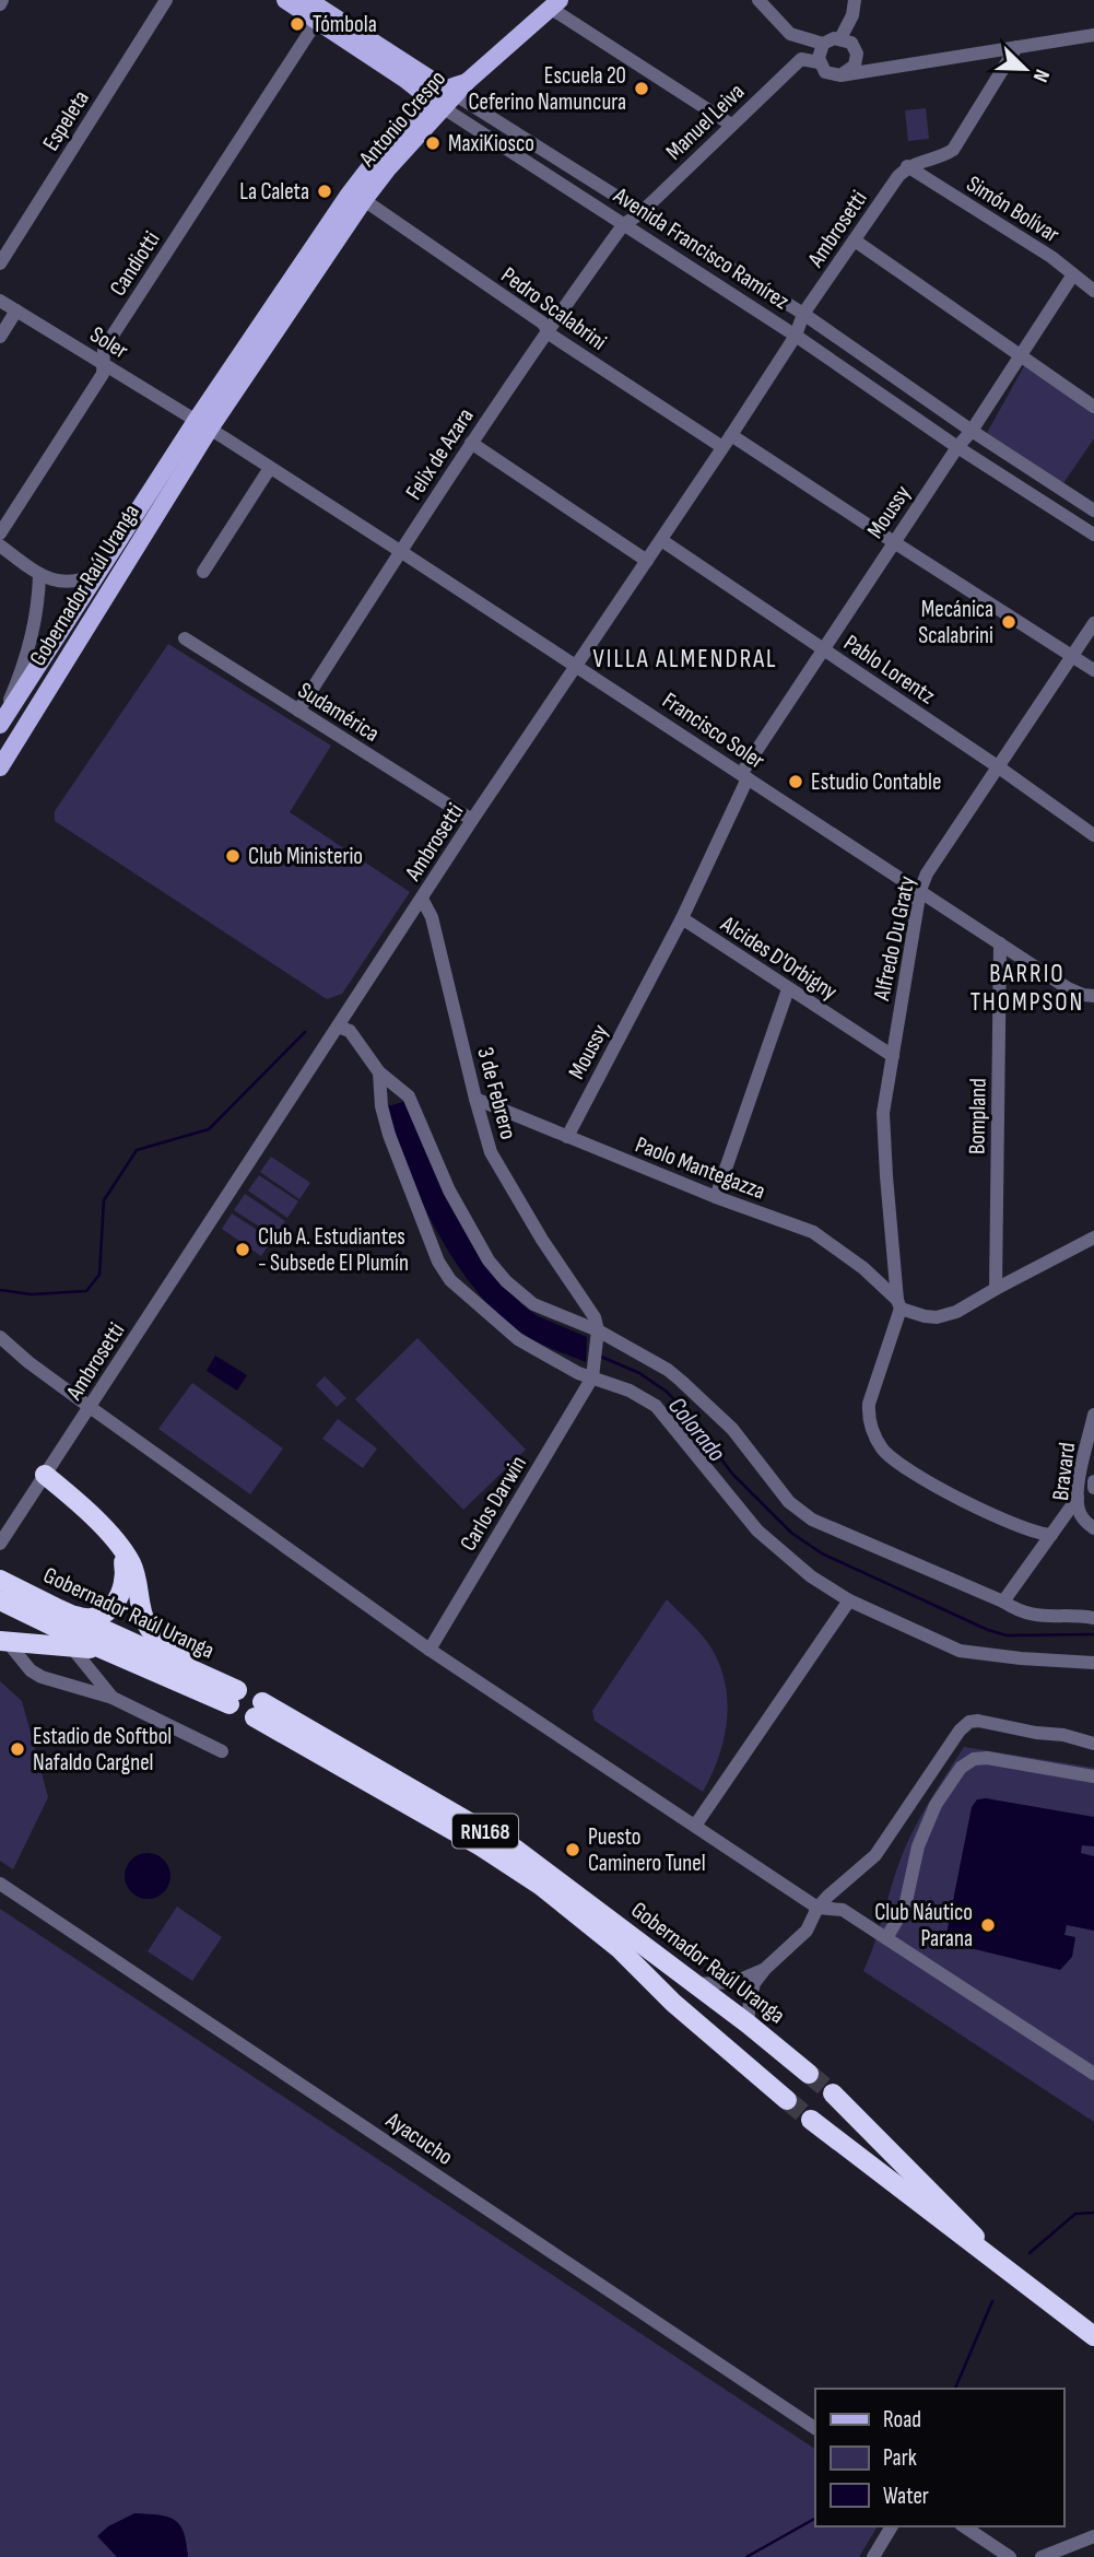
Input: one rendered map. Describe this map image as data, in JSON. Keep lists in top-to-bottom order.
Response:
{
  "streets": {
    "highway": ["Gobernador Raúl Uranga", "RN168"],
    "main road": ["Antonio Crespo", "Avenida Francisco Ramírez"],
    "street": [
      "Espeleta",
      "Manuel Leiva",
      "Simón Bolívar",
      "Ambrosetti",
      "Candiotti",
      "Pedro Scalabrini",
      "Soler",
      "Felix de Azara",
      "Moussy",
      "Pablo Lorentz",
      "Sudamérica",
      "Francisco Soler",
      "Alfredo Du Graty",
      "Alcides D'Orbigny",
      "3 de Febrero",
      "Bompland",
      "Paolo Mantegazza",
      "Bravard",
      "Carlos Darwin",
      "Ayacucho"
    ]
  },
  "crossings": [
    ["Antonio Crespo", "Avenida Francisco Ramírez"],
    ["Antonio Crespo", "Pedro Scalabrini"],
    ["Antonio Crespo", "Soler"],
    ["Antonio Crespo", "Gobernador Raúl Uranga"],
    ["Antonio Crespo", "Francisco Soler"],
    ["Manuel Leiva", "Avenida Francisco Ramírez"],
    ["Manuel Leiva", "Felix de Azara"],
    ["Simón Bolívar", "Ambrosetti"],
    ["Simón Bolívar", "Moussy"],
    ["Ambrosetti", "Avenida Francisco Ramírez"],
    ["Ambrosetti", "Pedro Scalabrini"],
    ["Ambrosetti", "Pablo Lorentz"],
    ["Ambrosetti", "Sudamérica"],
    ["Ambrosetti", "Francisco Soler"],
    ["Ambrosetti", "3 de Febrero"],
    ["Avenida Francisco Ramírez", "Candiotti"],
    ["Avenida Francisco Ramírez", "Felix de Azara"],
    ["Avenida Francisco Ramírez", "Moussy"],
    ["Candiotti", "Soler"],
    ["Pedro Scalabrini", "Felix de Azara"],
    ["Pedro Scalabrini", "Moussy"],
    ["Pedro Scalabrini", "Alfredo Du Graty"],
    ["Soler", "Gobernador Raúl Uranga"],
    ["Soler", "Francisco Soler"],
    ["Felix de Azara", "Sudamérica"],
    ["Felix de Azara", "Francisco Soler"],
    ["Moussy", "Pablo Lorentz"],
    ["Moussy", "Francisco Soler"],
    ["Moussy", "Alcides D'Orbigny"],
    ["Moussy", "Paolo Mantegazza"],
    ["Gobernador Raúl Uranga", "Francisco Soler"],
    ["Pablo Lorentz", "Alfredo Du Graty"],
    ["Francisco Soler", "Alfredo Du Graty"],
    ["Francisco Soler", "Bompland"],
    ["Alfredo Du Graty", "Alcides D'Orbigny"],
    ["Alfredo Du Graty", "Paolo Mantegazza"],
    ["3 de Febrero", "Paolo Mantegazza"]
  ],
  "districts": ["VILLA ALMENDRAL", "BARRIO THOMPSON"],
  "water": ["Colorado"],
  "places": [
    "Tómbola",
    "Escuela 20 Ceferino Namuncura",
    "MaxiKiosco",
    "La Caleta",
    "Mecánica Scalabrini",
    "Estudio Contable",
    "Club Ministerio",
    "Club A. Estudiantes - Subsede El Plumín",
    "Estadio de Softbol Nafaldo Cargnel",
    "Puesto Caminero Tunel",
    "Club Náutico Parana"
  ],
  "legend": ["Road", "Park", "Water"],
  "north": "bottom right"
}
